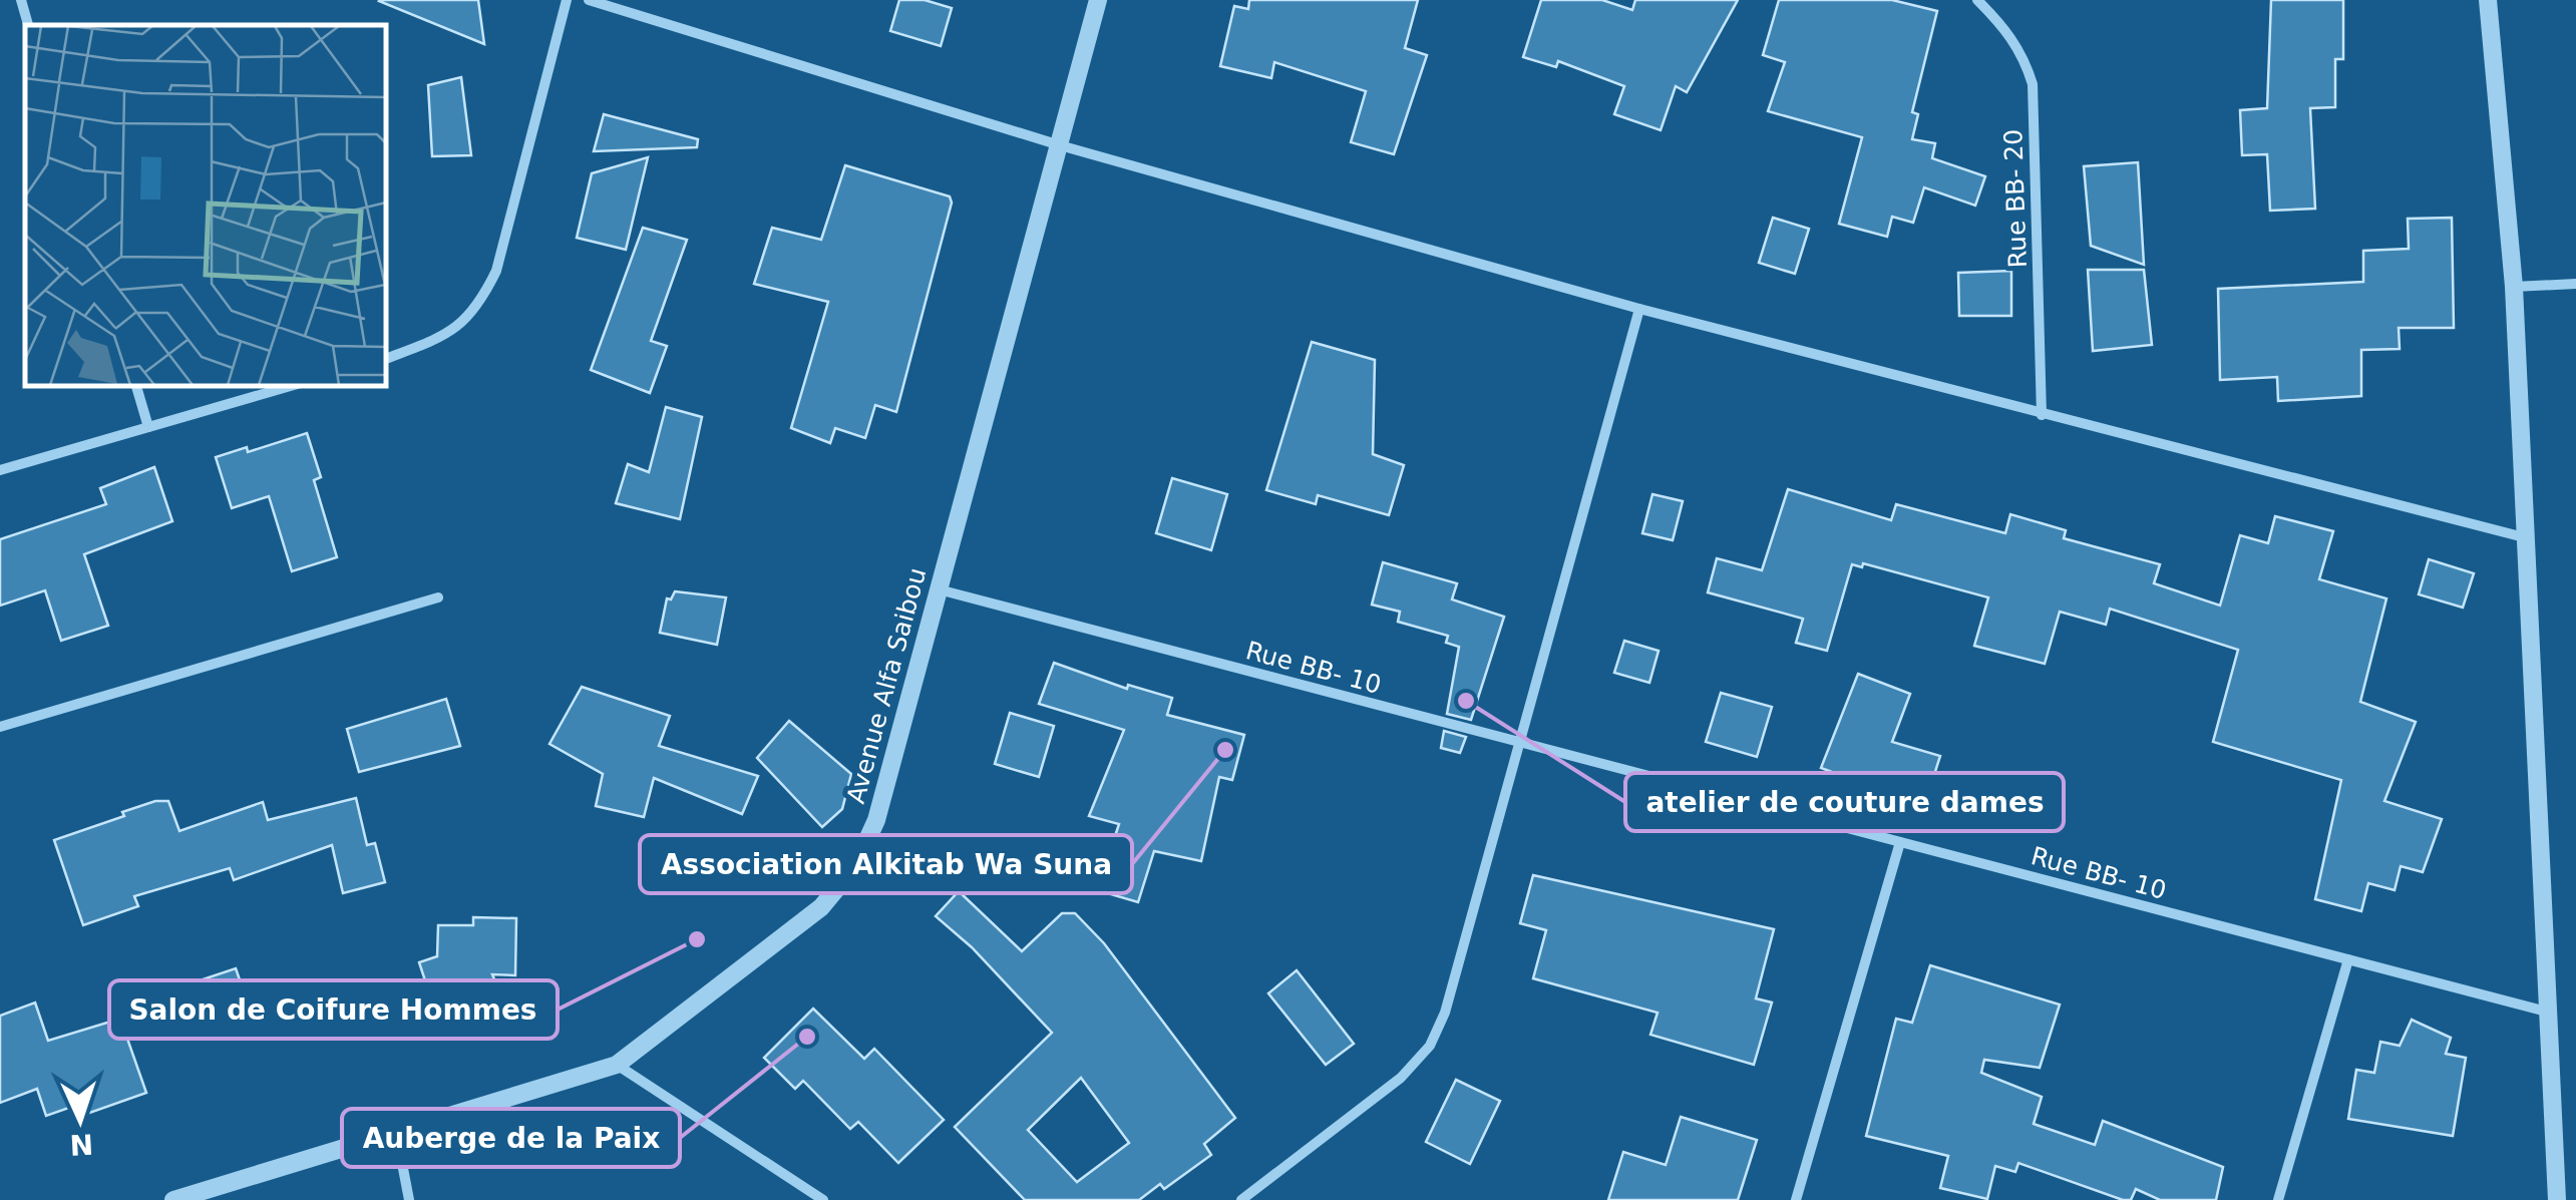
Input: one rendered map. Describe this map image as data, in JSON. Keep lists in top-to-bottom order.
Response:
{
  "streets": {
    "street": ["Rue BB- 20", "Rue BB- 10", "Avenue Alfa Saibou"]
  },
  "crossings": [
    ["Rue BB- 10", "Avenue Alfa Saibou"]
  ],
  "places": [
    "atelier de couture dames",
    "Association Alkitab Wa Suna",
    "Salon de Coifure Hommes",
    "Auberge de la Paix"
  ],
  "north": "bottom"
}
